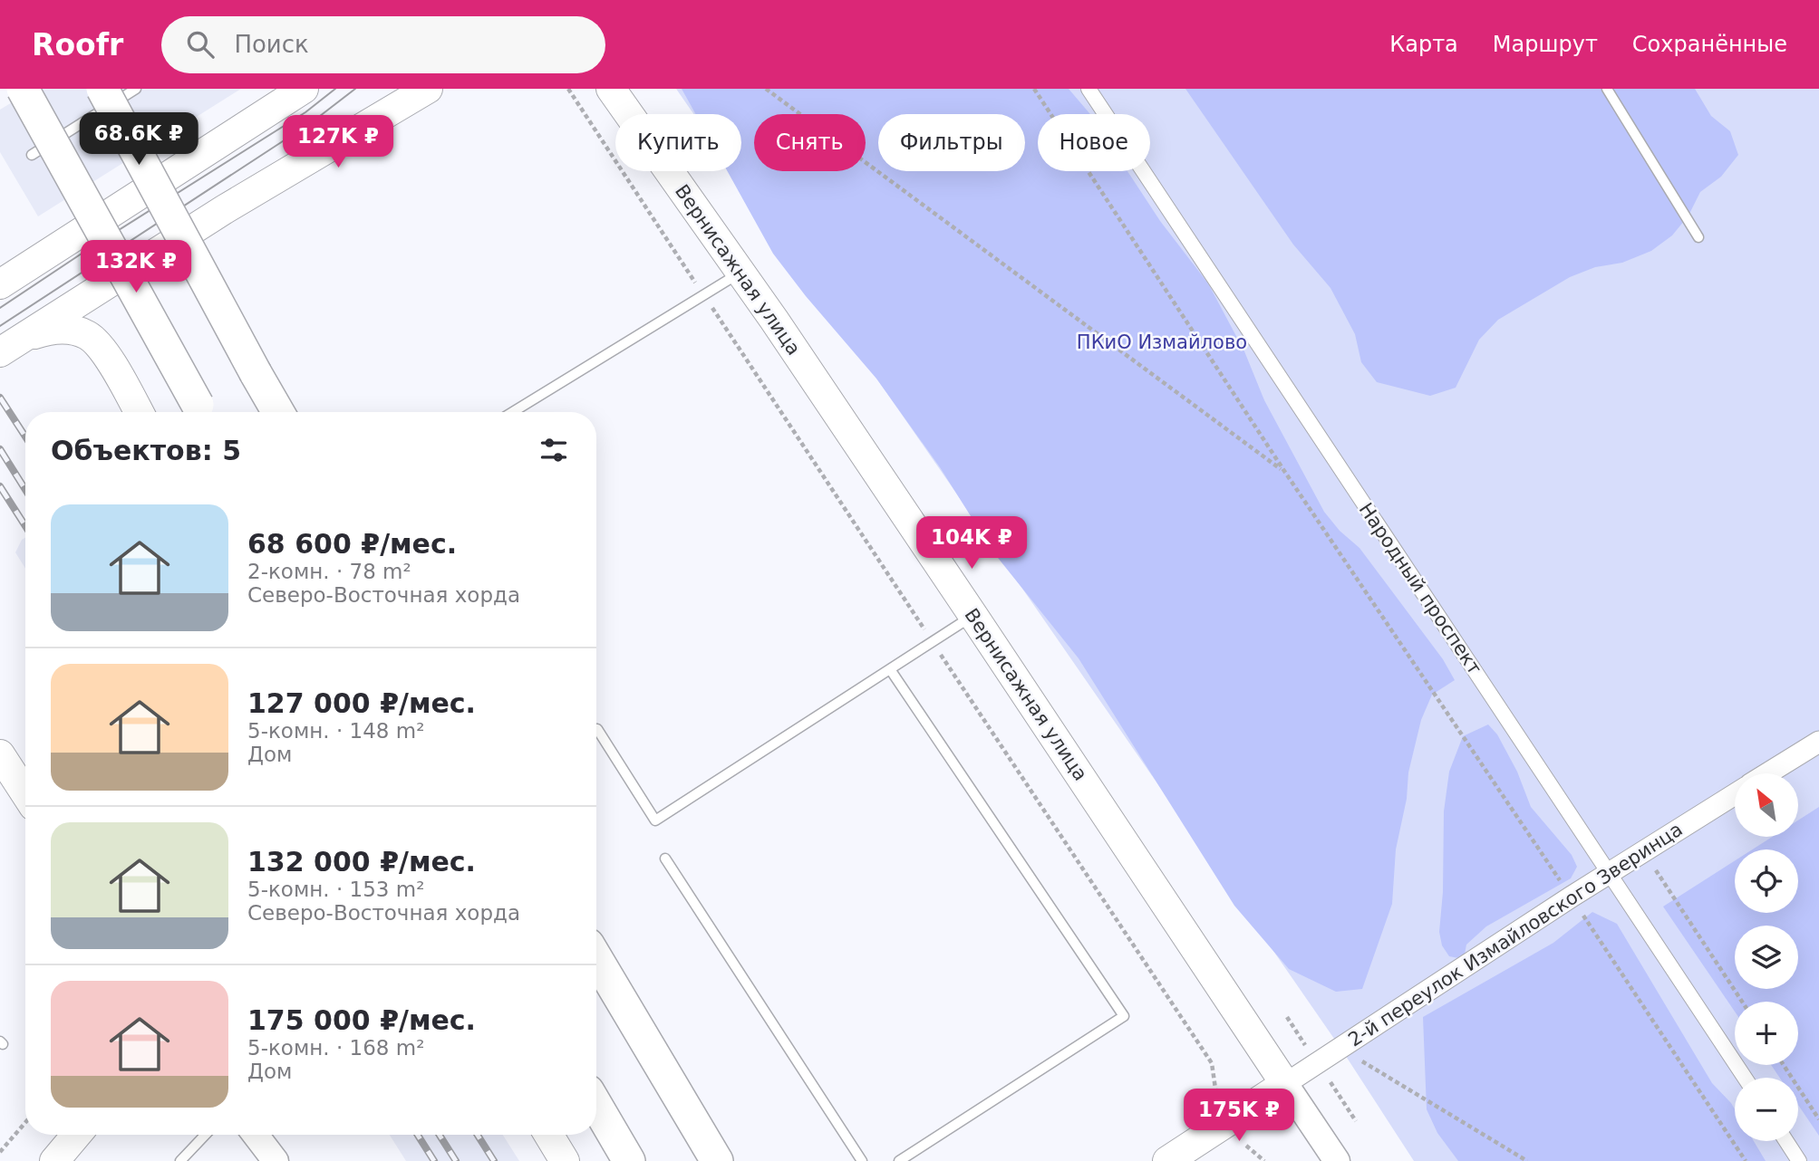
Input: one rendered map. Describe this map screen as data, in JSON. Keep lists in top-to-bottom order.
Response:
{
  "streets": {
    "main road": ["Вернисажная улица"],
    "street": ["Народный проспект", "2-й переулок Измайловского Зверинца"]
  },
  "crossings": [
    ["Вернисажная улица", "2-й переулок Измайловского Зверинца"],
    ["Народный проспект", "2-й переулок Измайловского Зверинца"]
  ],
  "parks": ["ПКиО Измайлово"],
  "north": "top left",
  "page": {
    "header": "Roofr",
    "search": "Поиск",
    "nav": ["Карта", "Маршрут", "Сохранённые"],
    "price": [
      "68.6K ₽",
      "127K ₽",
      "132K ₽",
      "104K ₽",
      "175K ₽"
    ],
    "chip": [
      "Купить",
      "Снять",
      "Фильтры",
      "Новое"
    ],
    "heading": "Объектов: 5",
    "list": [
      {
        "name": "68 600 ₽/мес.",
        "note": "2-комн. · 78 m² · Северо-Восточная хорда"
      },
      {
        "name": "127 000 ₽/мес.",
        "note": "5-комн. · 148 m² · Дом"
      },
      {
        "name": "132 000 ₽/мес.",
        "note": "5-комн. · 153 m² · Северо-Восточная хорда"
      },
      {
        "name": "175 000 ₽/мес.",
        "note": "5-комн. · 168 m² · Дом"
      }
    ],
    "map_buttons": ["+", "−"]
  }
}
